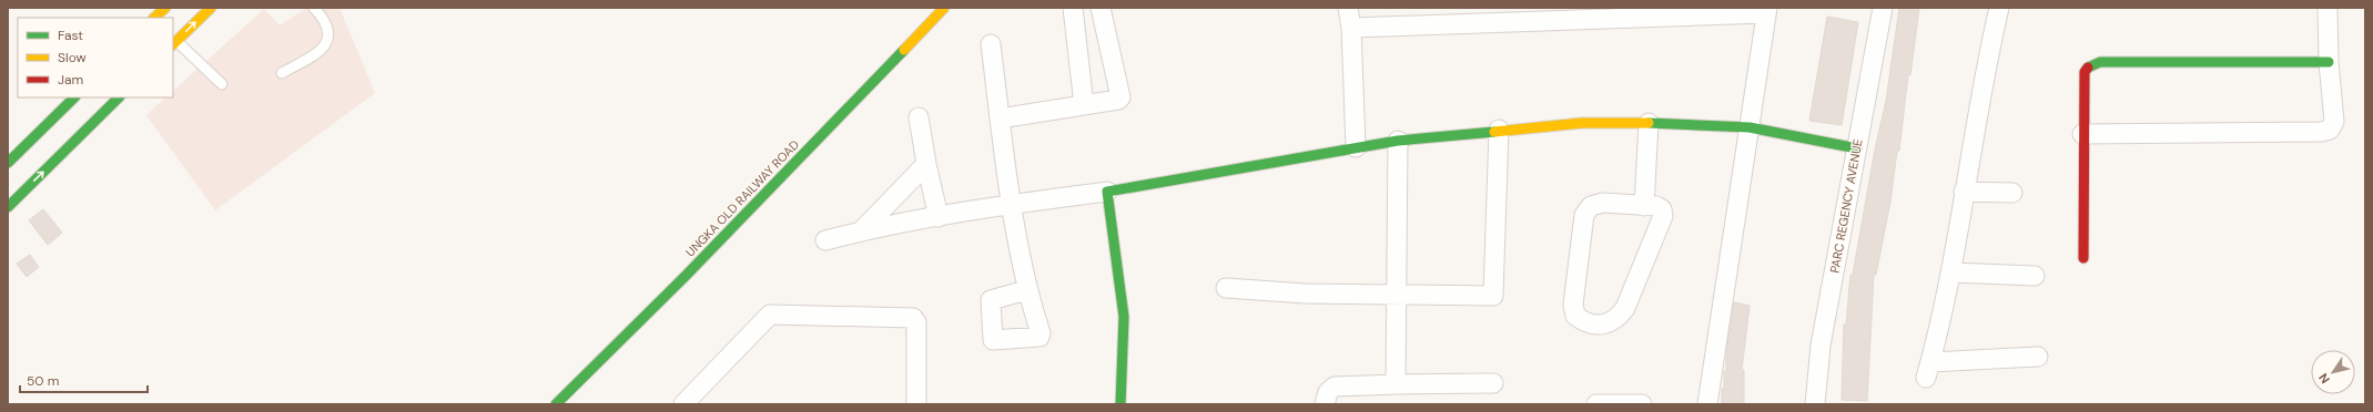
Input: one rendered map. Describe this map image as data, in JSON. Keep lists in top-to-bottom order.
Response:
{
  "streets": {
    "street": ["UNGKA OLD RAILWAY ROAD", "PARC REGENCY AVENUE"]
  },
  "legend": ["Fast", "Slow", "Jam"],
  "scale_bar": "50 m",
  "north": "bottom left"
}
